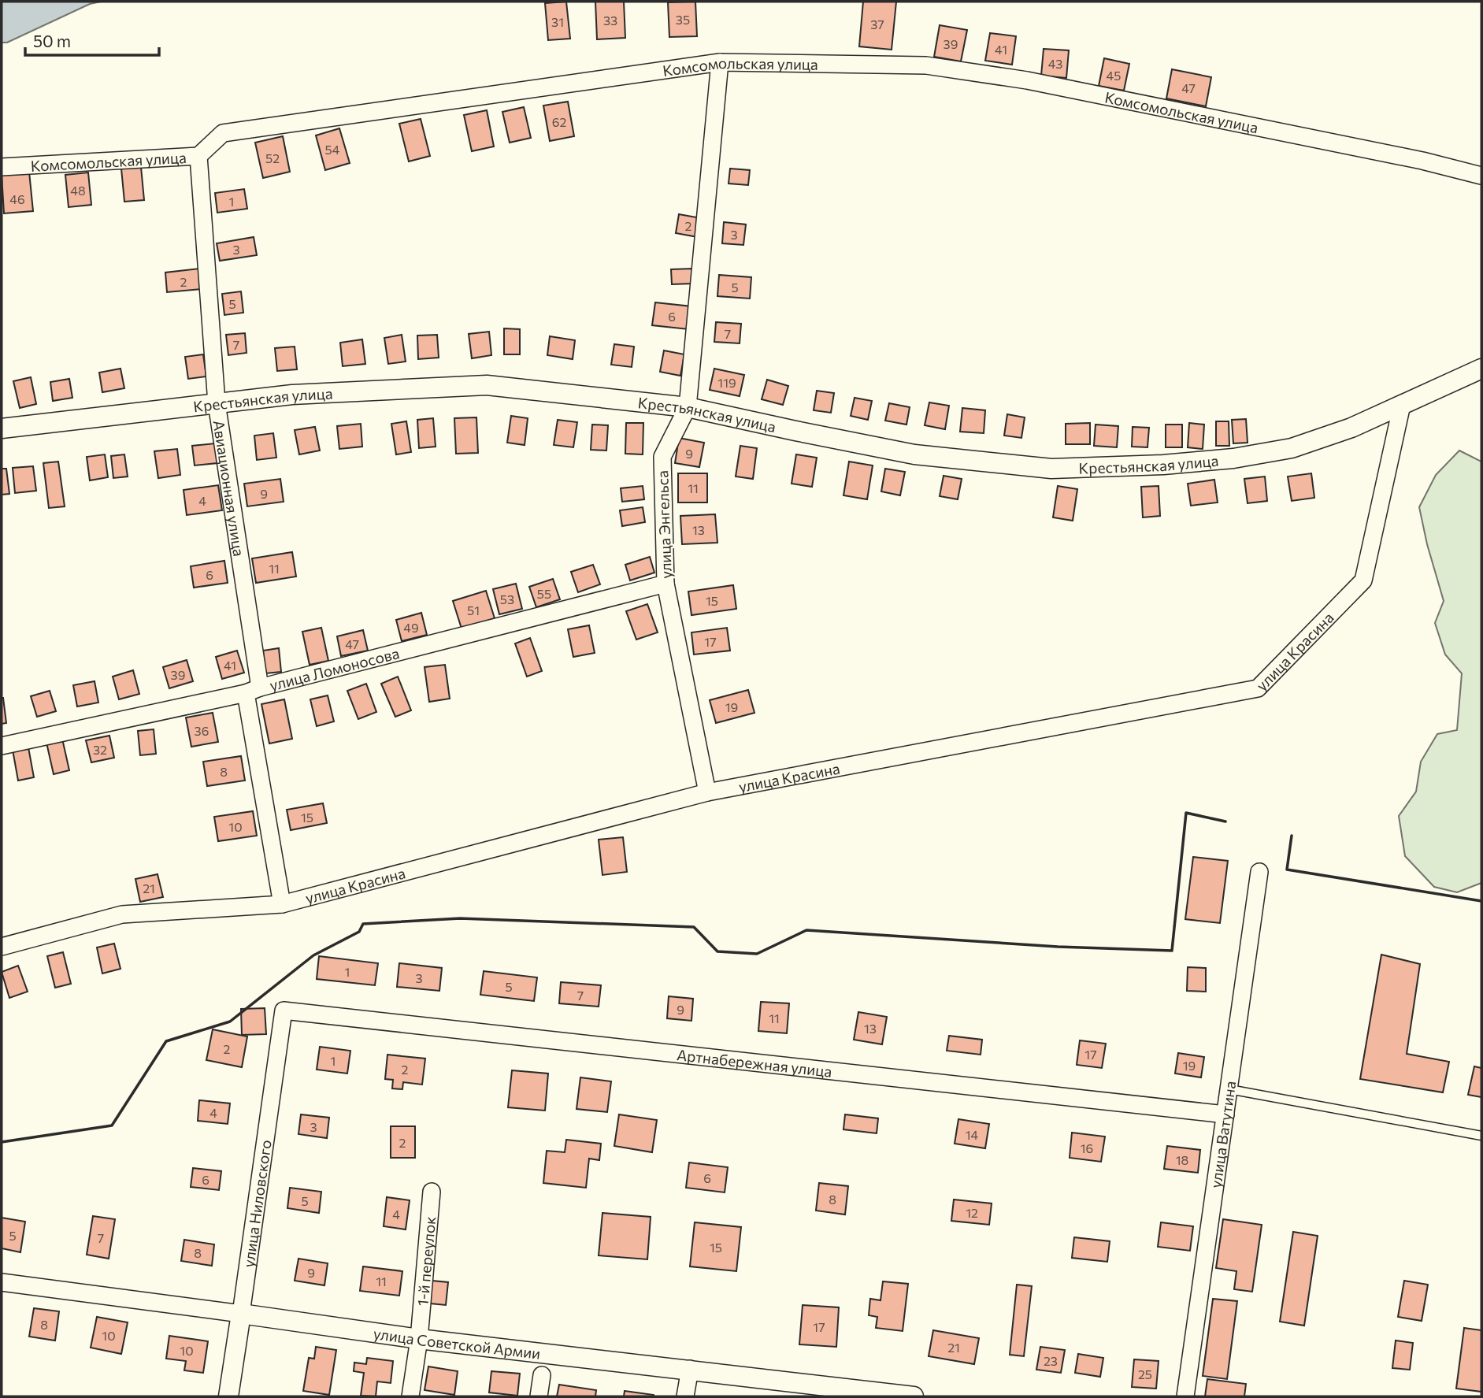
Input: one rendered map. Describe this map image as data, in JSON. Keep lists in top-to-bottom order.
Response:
{
  "streets": {
    "street": [
      "Комсомольская улица",
      "Крестьянская улица",
      "Авиационная улица",
      "улица Энгельса",
      "улица Красина",
      "улица Ломоносова",
      "Артнабережная улица",
      "улица Ватутина",
      "улица Ниловского",
      "1-й переулок",
      "улица Советской Армии"
    ]
  },
  "crossings": [
    ["Комсомольская улица", "Авиационная улица"],
    ["Комсомольская улица", "улица Энгельса"],
    ["Крестьянская улица", "Авиационная улица"],
    ["Крестьянская улица", "улица Энгельса"],
    ["Крестьянская улица", "улица Красина"],
    ["Авиационная улица", "улица Красина"],
    ["Авиационная улица", "улица Ломоносова"],
    ["улица Энгельса", "улица Красина"],
    ["улица Энгельса", "улица Ломоносова"],
    ["Артнабережная улица", "улица Ватутина"],
    ["Артнабережная улица", "улица Ниловского"],
    ["улица Ниловского", "улица Советской Армии"],
    ["1-й переулок", "улица Советской Армии"]
  ],
  "house_numbers": [
    "35",
    "33",
    "31",
    "37",
    "39",
    "41",
    "43",
    "45",
    "47",
    "62",
    "54",
    "52",
    "48",
    "46",
    "1",
    "2",
    "3",
    "3",
    "2",
    "5",
    "5",
    "6",
    "7",
    "7",
    "119",
    "9",
    "11",
    "9",
    "4",
    "13",
    "11",
    "6",
    "55",
    "53",
    "15",
    "51",
    "49",
    "17",
    "47",
    "41",
    "39",
    "19",
    "36",
    "32",
    "8",
    "15",
    "10",
    "21",
    "1",
    "3",
    "5",
    "7",
    "9",
    "11",
    "13",
    "2",
    "17",
    "1",
    "19",
    "2",
    "4",
    "3",
    "14",
    "2",
    "16",
    "18",
    "6",
    "6",
    "8",
    "5",
    "12",
    "4",
    "5",
    "7",
    "15",
    "8",
    "9",
    "11",
    "8",
    "17",
    "10",
    "21",
    "10",
    "23",
    "25"
  ],
  "scale_bar": "50 m"
}
